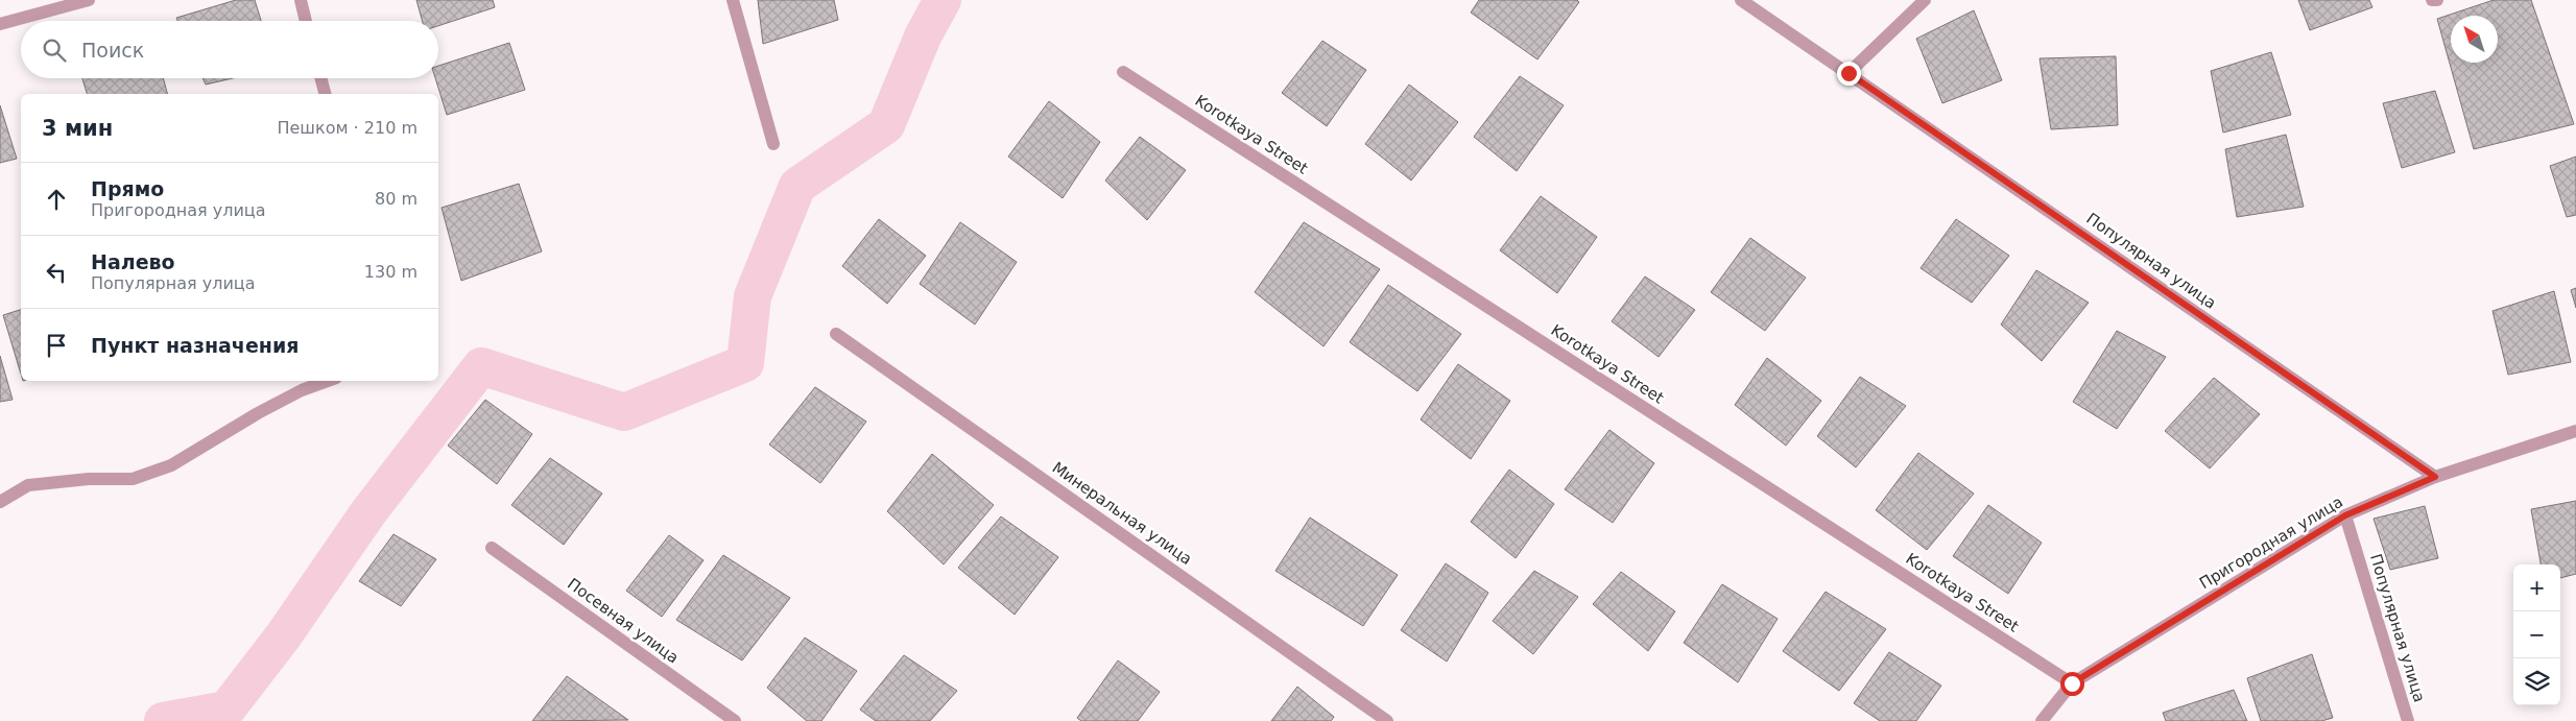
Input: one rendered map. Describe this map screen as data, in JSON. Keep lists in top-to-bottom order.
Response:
{
  "streets": {
    "street": [
      "Korotkaya Street",
      "Популярная улица",
      "Минеральная улица",
      "Пригородная улица",
      "Посевная улица"
    ]
  },
  "crossings": [
    ["Korotkaya Street", "Пригородная улица"],
    ["Популярная улица", "Пригородная улица"]
  ],
  "north": "top left",
  "page": {
    "search": "Поиск",
    "heading": ["3 мин", "Пешком · 210 m"],
    "list": [
      ["Прямо", "Пригородная улица", "80 m"],
      ["Налево", "Популярная улица", "130 m"],
      "Пункт назначения"
    ],
    "map_buttons": ["+", "−"]
  }
}
